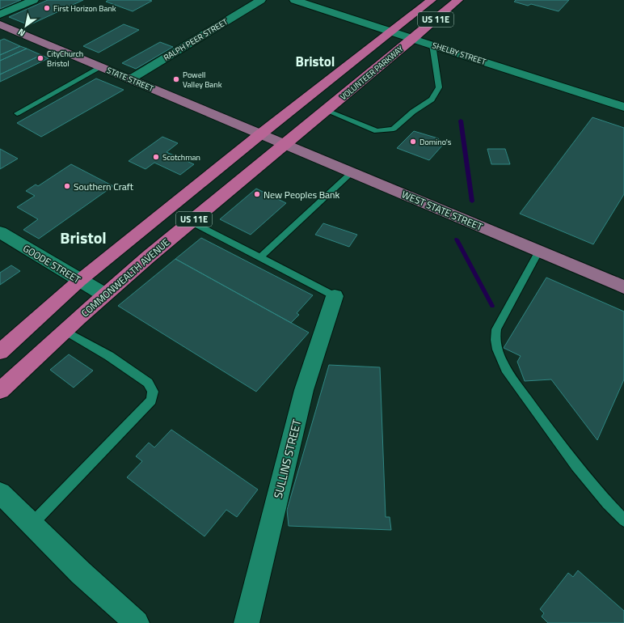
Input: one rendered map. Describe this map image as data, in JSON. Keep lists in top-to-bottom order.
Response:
{
  "streets": {
    "highway": ["US 11E", "VOLUNTEER PARKWAY", "COMMONWEALTH AVENUE"],
    "main road": ["STATE STREET", "WEST STATE STREET"],
    "street": [
      "RALPH PEER STREET",
      "SHELBY STREET",
      "GOODE STREET",
      "SULLINS STREET"
    ]
  },
  "crossings": [
    ["US 11E", "VOLUNTEER PARKWAY"],
    ["US 11E", "STATE STREET"],
    ["US 11E", "WEST STATE STREET"],
    ["US 11E", "GOODE STREET"],
    ["RALPH PEER STREET", "STATE STREET"],
    ["SHELBY STREET", "VOLUNTEER PARKWAY"],
    ["VOLUNTEER PARKWAY", "STATE STREET"],
    ["VOLUNTEER PARKWAY", "WEST STATE STREET"],
    ["VOLUNTEER PARKWAY", "COMMONWEALTH AVENUE"],
    ["STATE STREET", "WEST STATE STREET"],
    ["WEST STATE STREET", "COMMONWEALTH AVENUE"],
    ["GOODE STREET", "COMMONWEALTH AVENUE"]
  ],
  "districts": ["Bristol", "Bristol"],
  "places": [
    "First Horizon Bank",
    "CityChurch Bristol",
    "Powell Valley Bank",
    "Domino's",
    "Scotchman",
    "Southern Craft",
    "New Peoples Bank"
  ],
  "north": "bottom left"
}
